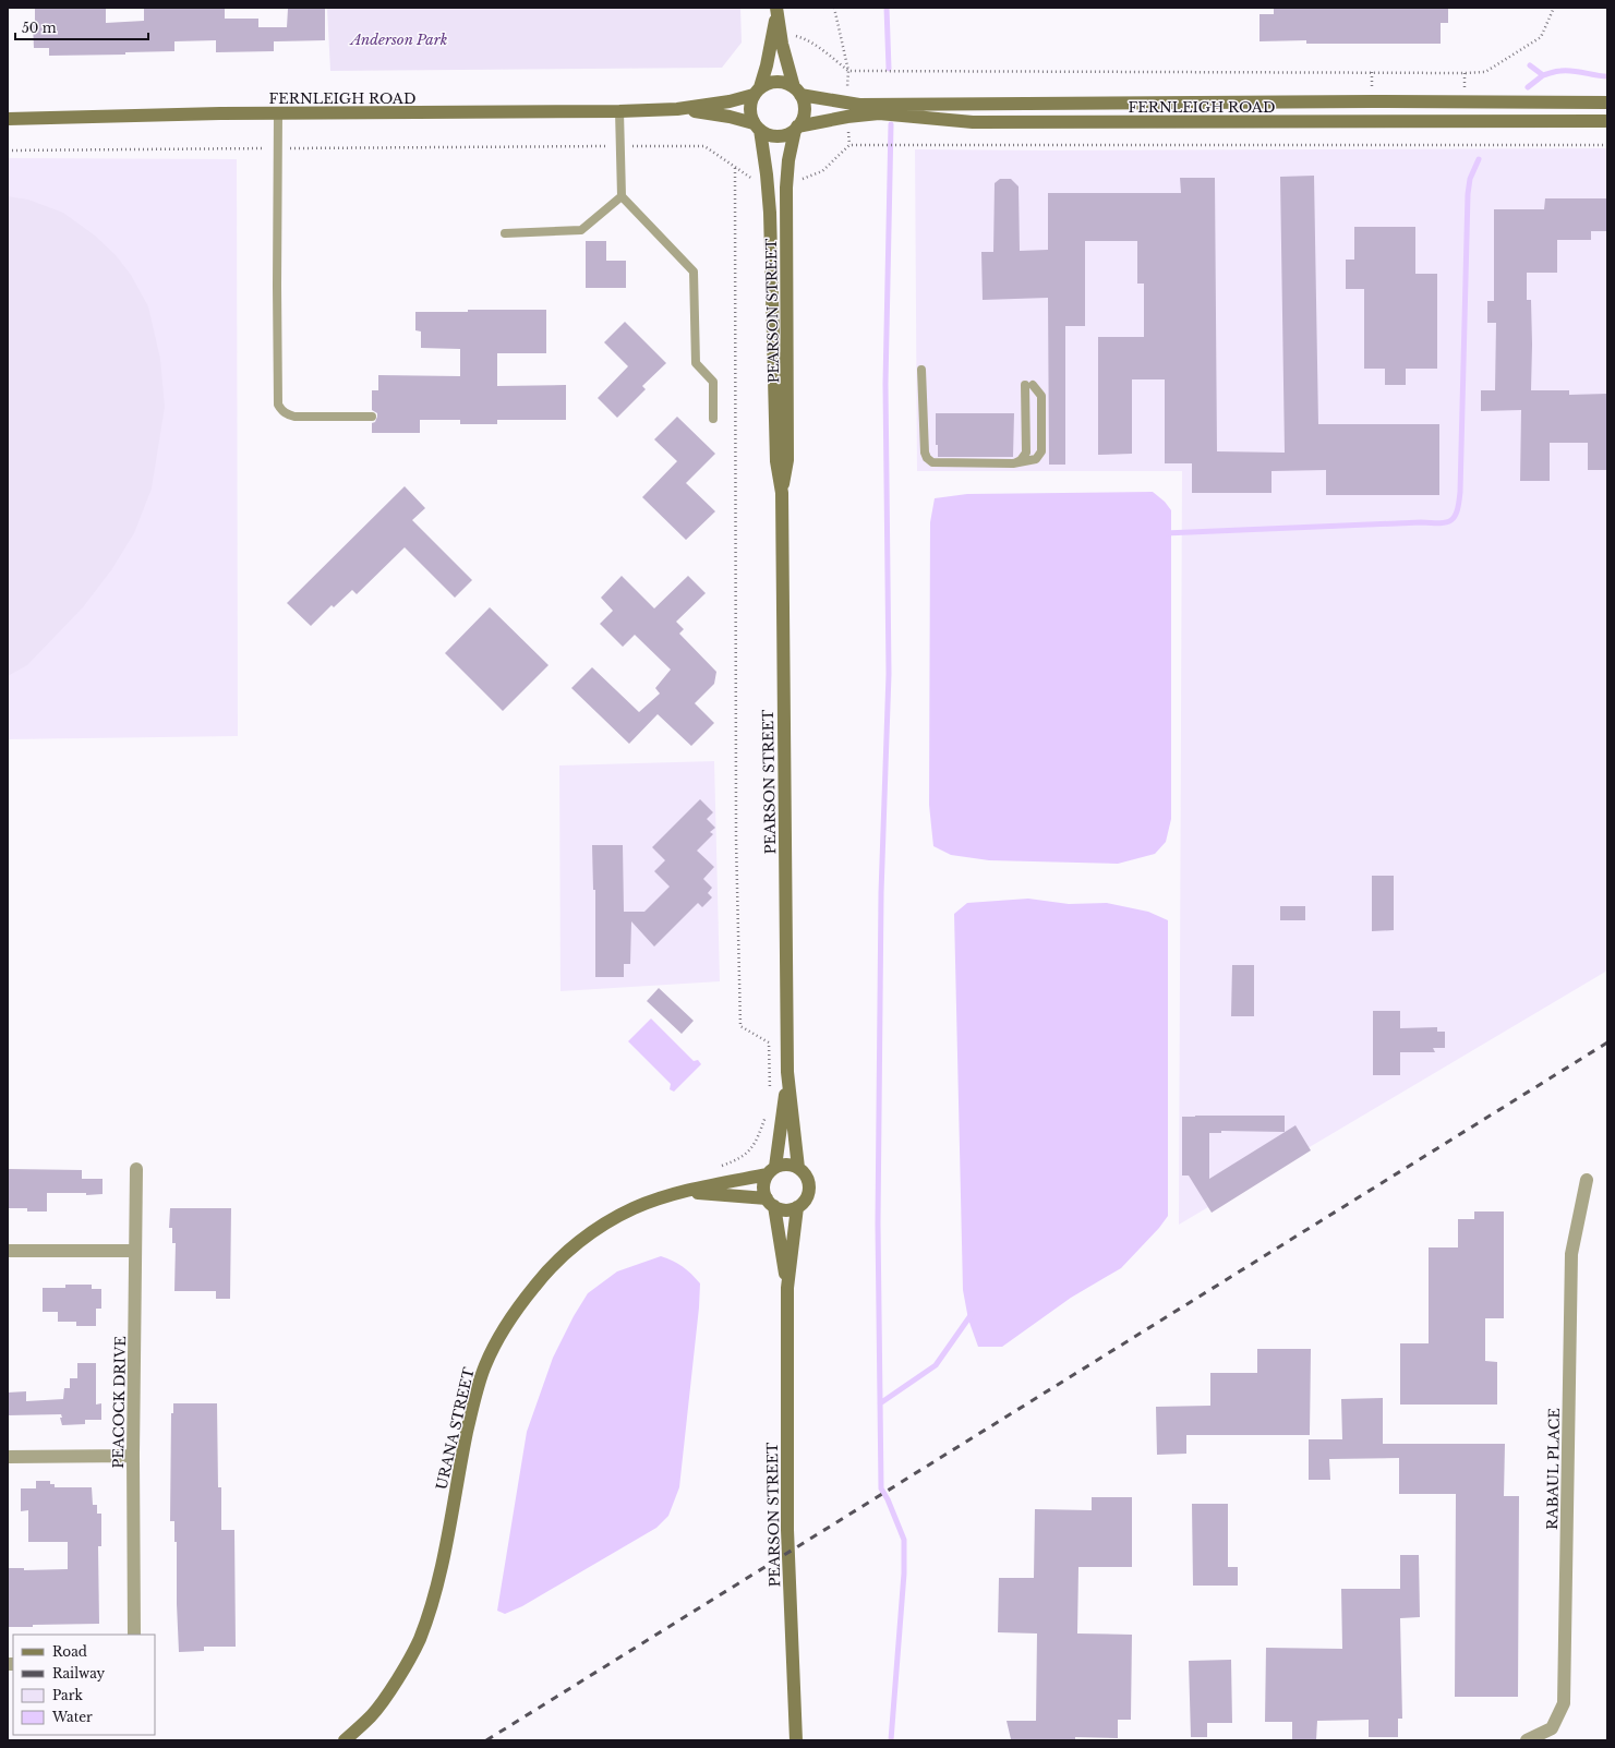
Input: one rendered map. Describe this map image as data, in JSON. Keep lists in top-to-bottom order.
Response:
{
  "streets": {
    "street": [
      "FERNLEIGH ROAD",
      "PEARSON STREET",
      "PEACOCK DRIVE",
      "URANA STREET",
      "RABAUL PLACE"
    ]
  },
  "crossings": [
    ["FERNLEIGH ROAD", "PEARSON STREET"],
    ["PEARSON STREET", "URANA STREET"]
  ],
  "parks": ["Anderson Park"],
  "legend": [
    "Road",
    "Railway",
    "Park",
    "Water"
  ],
  "scale_bar": "50 m"
}
